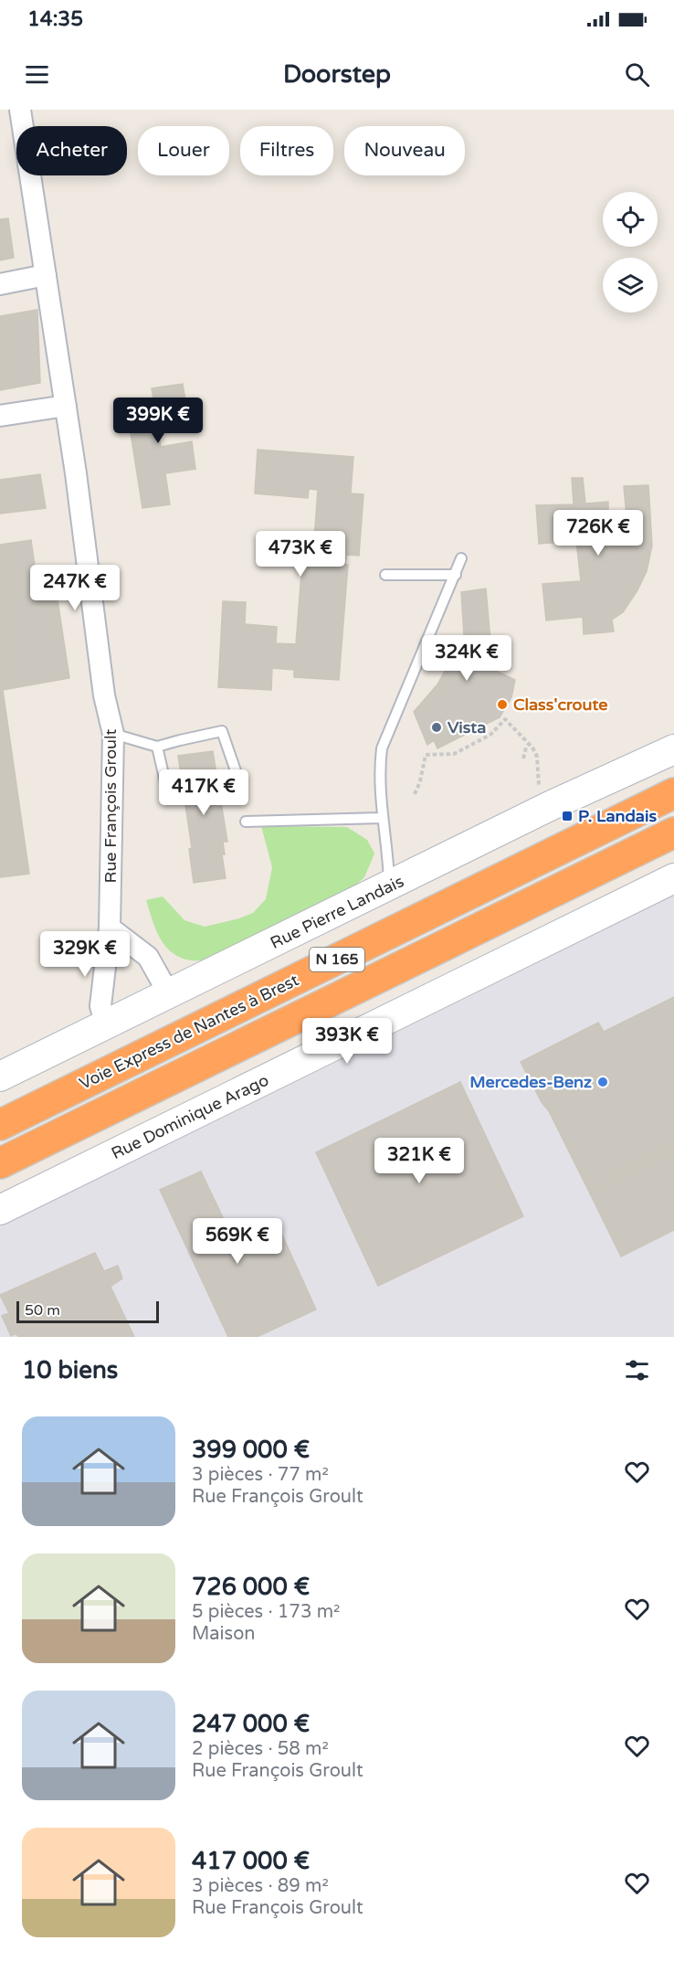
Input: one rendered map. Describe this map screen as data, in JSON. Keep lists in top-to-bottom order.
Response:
{
  "streets": {
    "highway": ["N 165", "Voie Express de Nantes à Brest"],
    "street": ["Rue François Groult", "Rue Pierre Landais", "Rue Dominique Arago"]
  },
  "crossings": [
    ["Rue François Groult", "Rue Pierre Landais"]
  ],
  "places": {
    "other": ["Class'croute", "Vista", "Mercedes-Benz"],
    "transit": ["P. Landais"]
  },
  "scale_bar": "50 m",
  "page": {
    "status": "14:35",
    "header": "Doorstep",
    "chip": [
      "Acheter",
      "Louer",
      "Filtres",
      "Nouveau"
    ],
    "price": [
      "399K €",
      "726K €",
      "473K €",
      "247K €",
      "324K €",
      "417K €",
      "329K €",
      "393K €",
      "321K €",
      "569K €"
    ],
    "scale": "50 m",
    "heading": "10 biens",
    "list": [
      {
        "name": "399 000 €",
        "note": "3 pièces · 77 m² · Rue François Groult"
      },
      {
        "name": "726 000 €",
        "note": "5 pièces · 173 m² · Maison"
      },
      {
        "name": "247 000 €",
        "note": "2 pièces · 58 m² · Rue François Groult"
      },
      {
        "name": "417 000 €",
        "note": "3 pièces · 89 m² · Rue François Groult"
      }
    ]
  }
}
